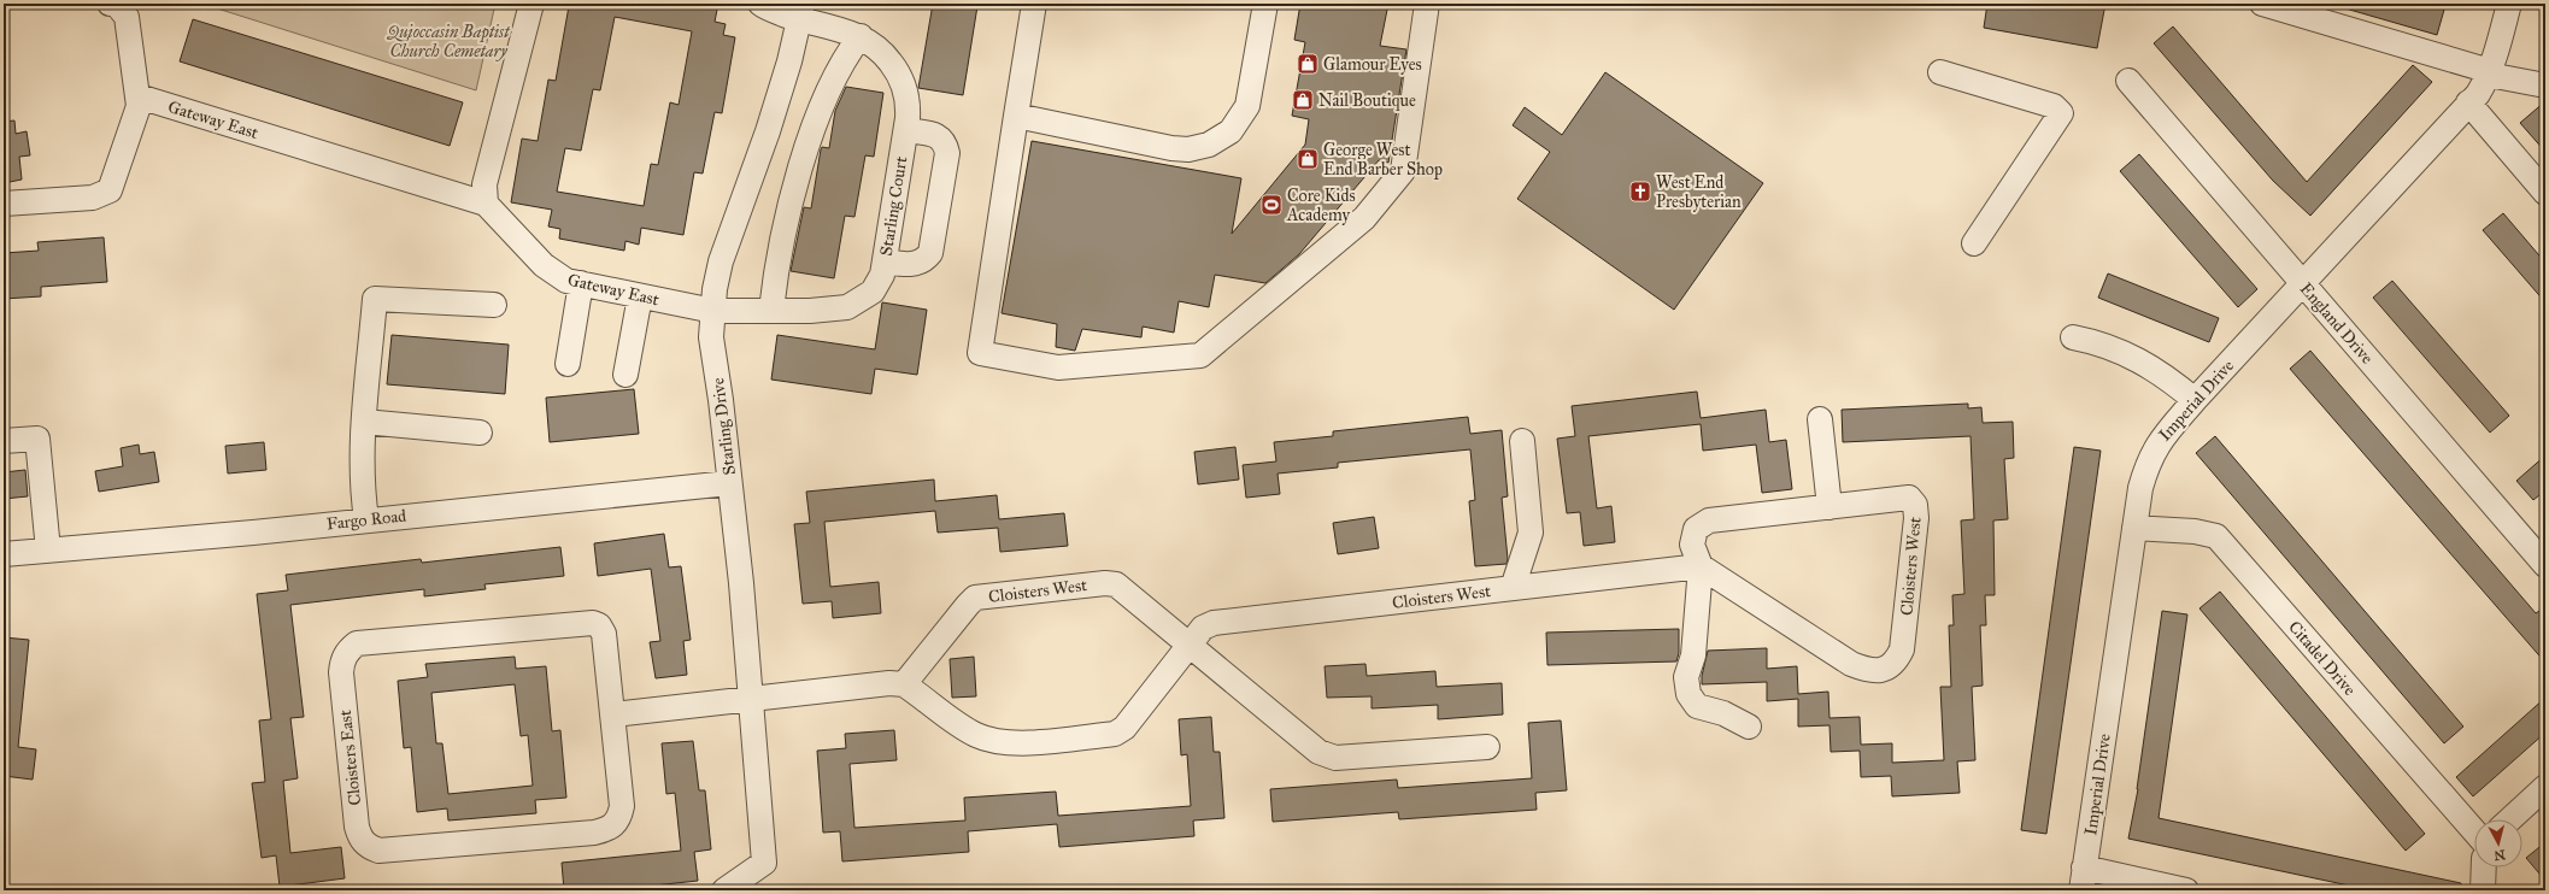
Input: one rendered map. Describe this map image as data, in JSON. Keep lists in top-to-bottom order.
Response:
{
  "streets": {
    "street": [
      "Gateway East",
      "Starling Court",
      "England Drive",
      "Imperial Drive",
      "Starling Drive",
      "Fargo Road",
      "Cloisters West",
      "Citadel Drive",
      "Cloisters East"
    ]
  },
  "crossings": [
    ["Gateway East", "Starling Court"],
    ["Gateway East", "Starling Drive"],
    ["Starling Court", "Starling Drive"],
    ["England Drive", "Imperial Drive"],
    ["Imperial Drive", "Citadel Drive"],
    ["Starling Drive", "Fargo Road"]
  ],
  "parks": ["Quioccasin Baptist Church Cemetary"],
  "places": {
    "shop": ["Glamour Eyes", "Nail Boutique", "George West End Barber Shop"],
    "church": ["West End Presbyterian"],
    "sports": ["Core Kids Academy"]
  },
  "north": "bottom"
}
